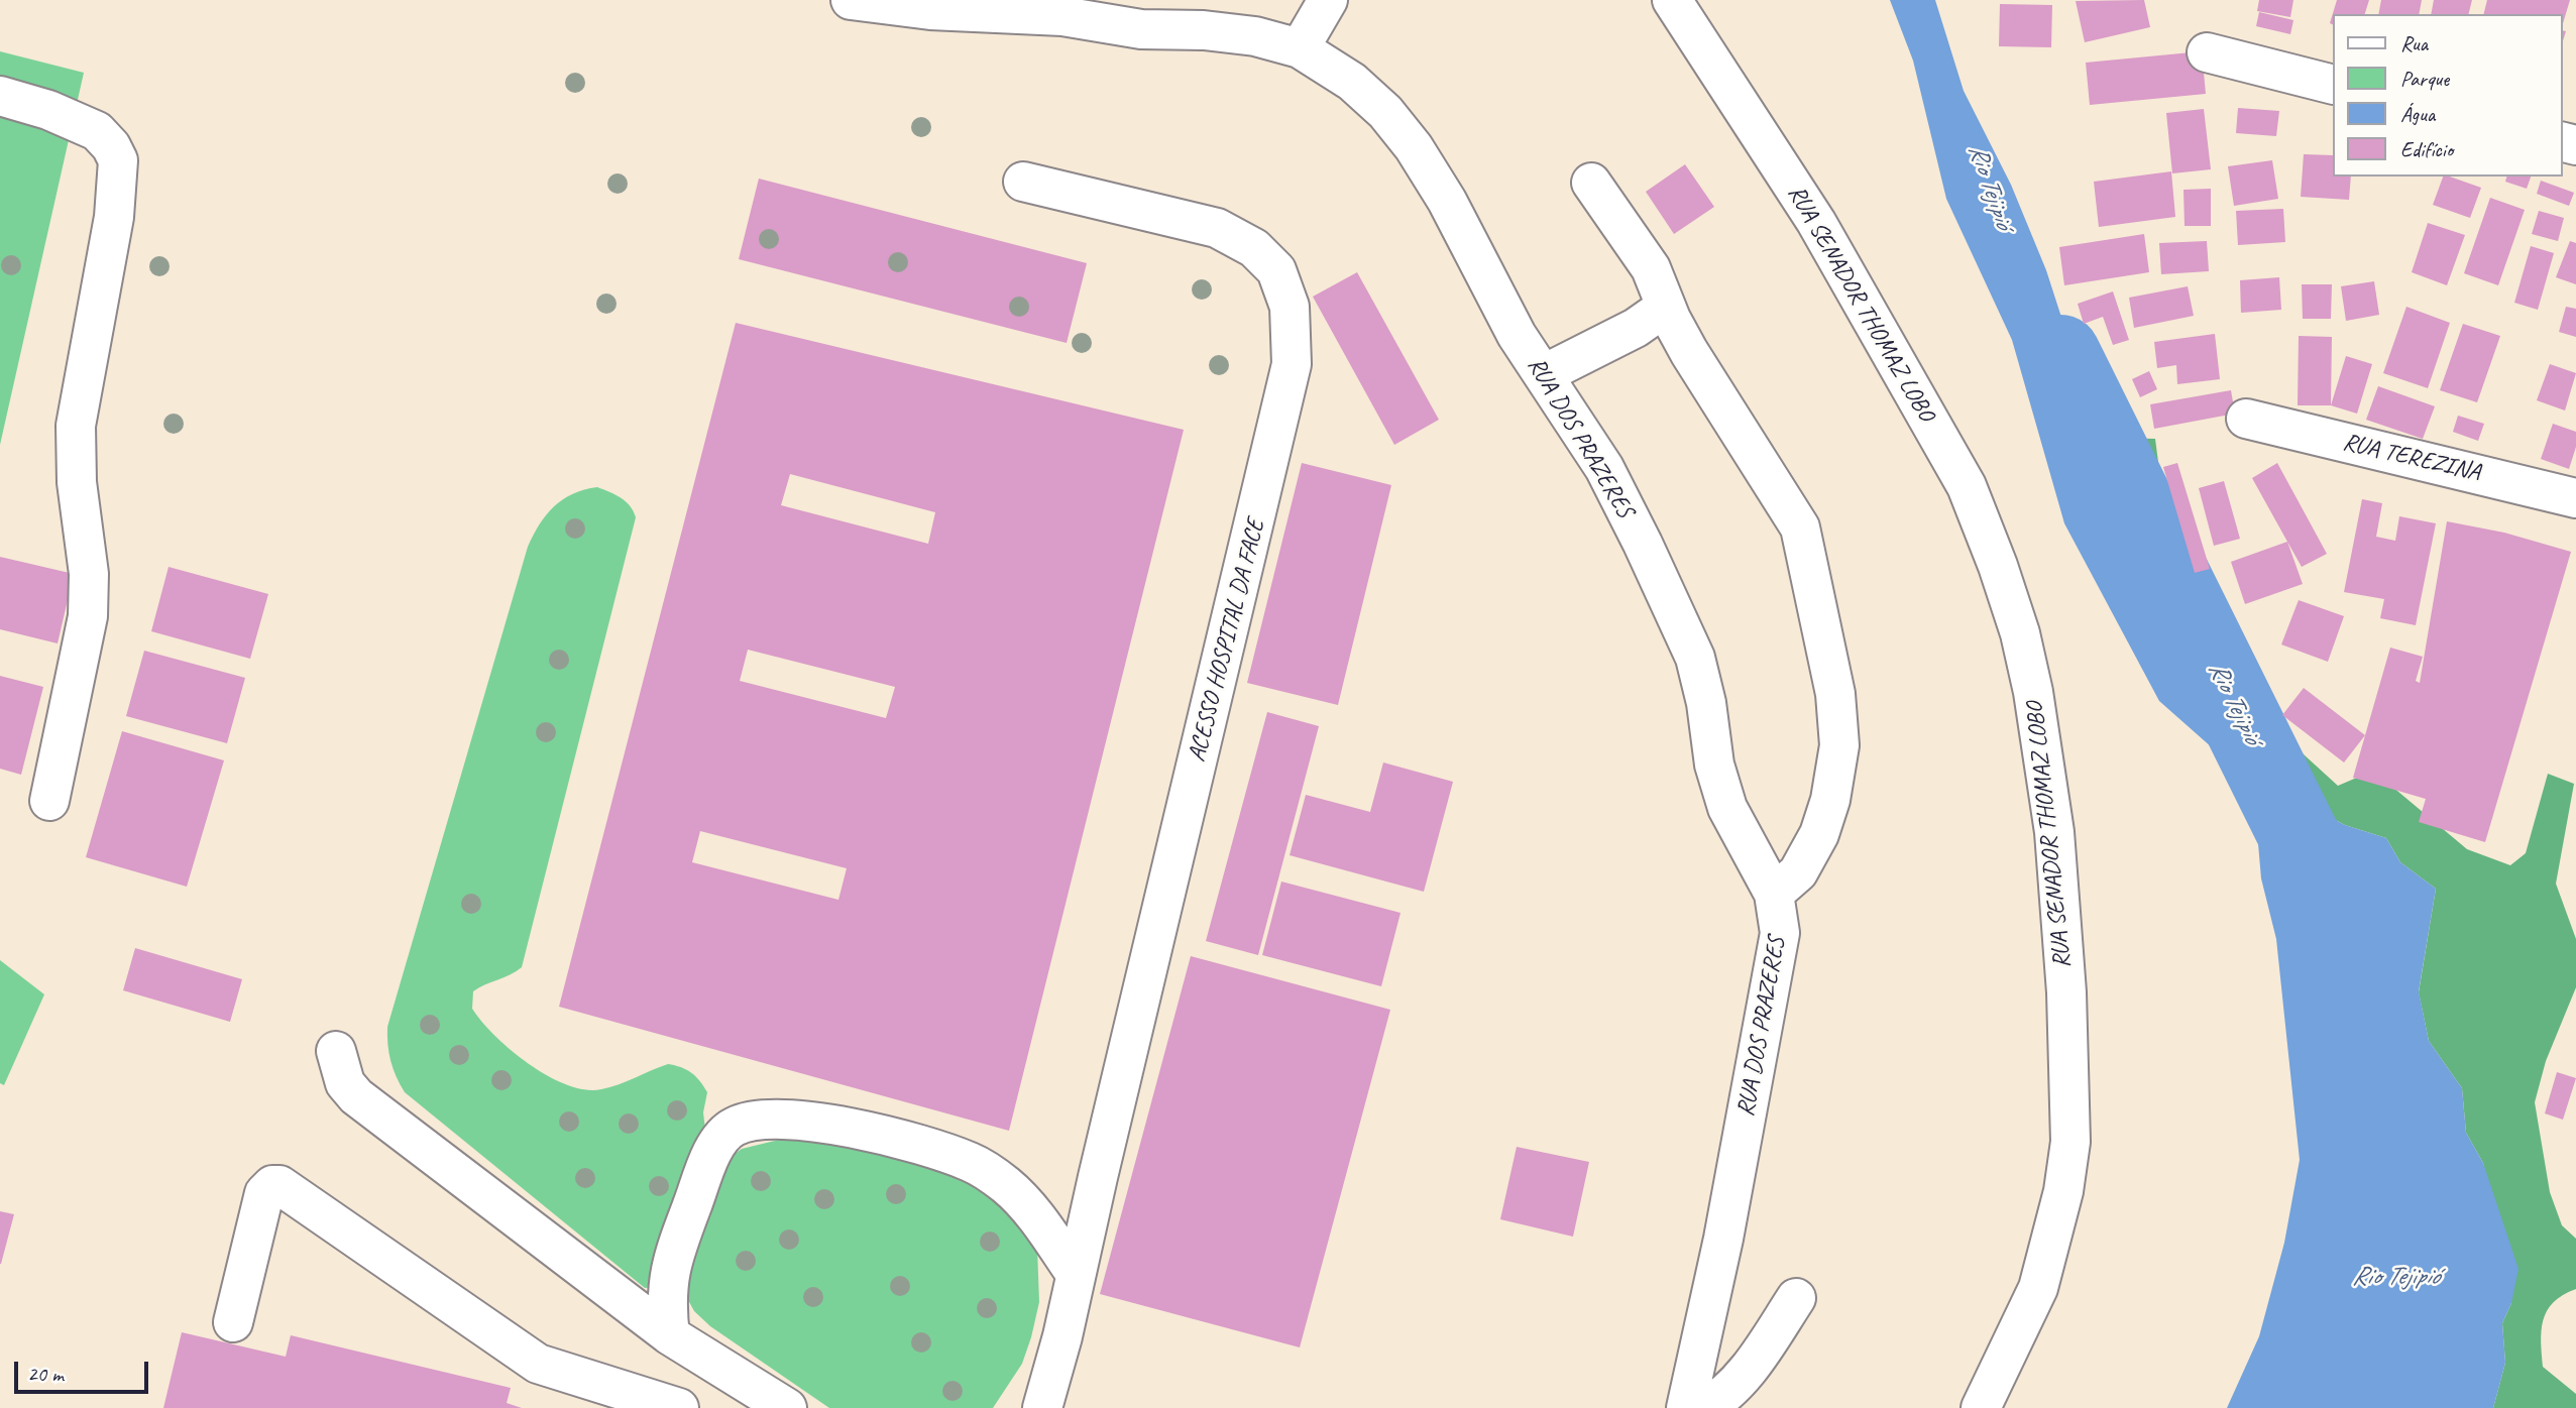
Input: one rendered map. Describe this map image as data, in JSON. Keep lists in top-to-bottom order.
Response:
{
  "streets": {
    "street": [
      "RUA SENADOR THOMAZ LOBO",
      "RUA DOS PRAZERES",
      "RUA TEREZINA",
      "ACESSO HOSPITAL DA FACE"
    ]
  },
  "water": ["Rio Tejipió"],
  "legend": [
    "Rua",
    "Parque",
    "Água",
    "Edifício"
  ],
  "scale_bar": "20 m"
}
